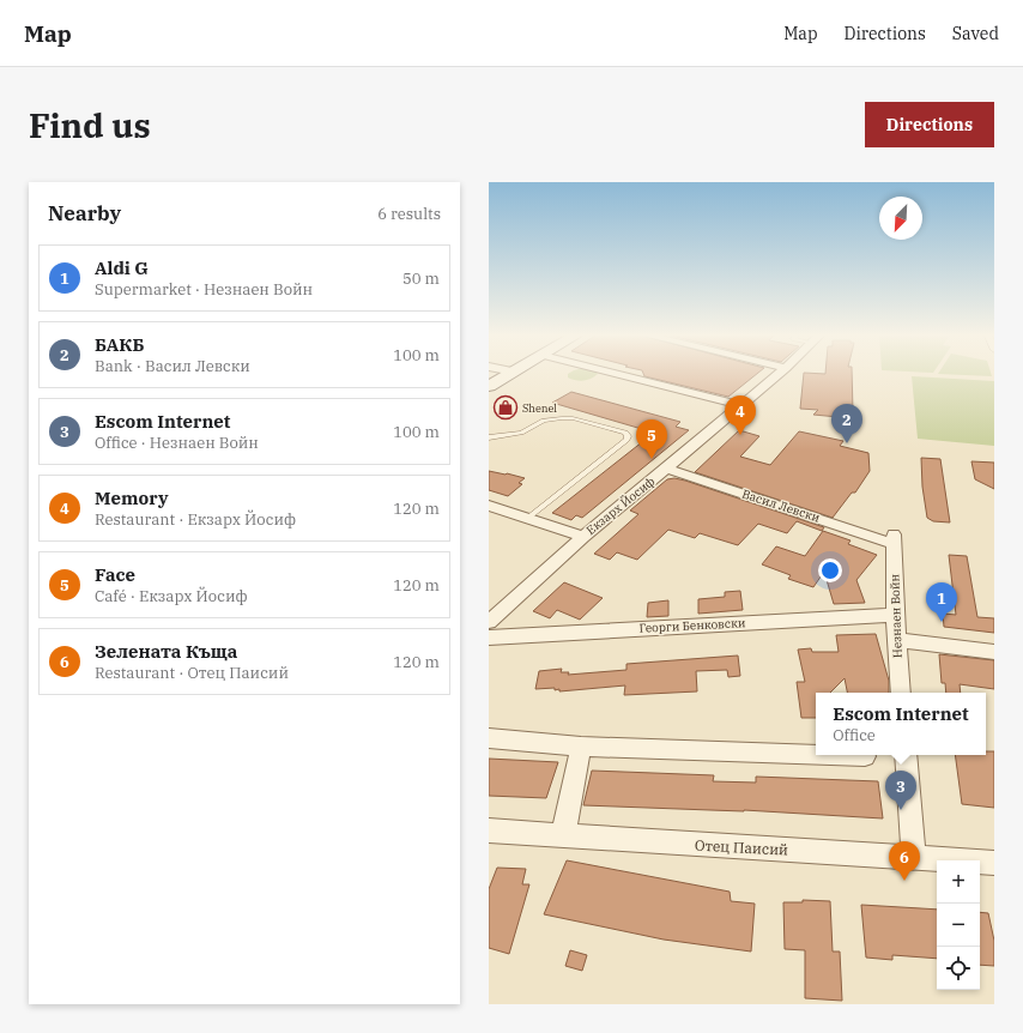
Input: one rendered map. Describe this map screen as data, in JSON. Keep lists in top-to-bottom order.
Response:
{
  "streets": {
    "street": [
      "Екзарх Йосиф",
      "Васил Левски",
      "Незнаен Войн",
      "Георги Бенковски",
      "Отец Паисий"
    ]
  },
  "crossings": [
    ["Екзарх Йосиф", "Васил Левски"],
    ["Васил Левски", "Незнаен Войн"],
    ["Незнаен Войн", "Георги Бенковски"]
  ],
  "places": {
    "shop": ["Shenel"]
  },
  "north": "bottom left",
  "page": {
    "header": "Map",
    "nav": ["Map", "Directions", "Saved"],
    "buttons": "Directions",
    "title": "Find us",
    "heading": ["Nearby", "6 results"],
    "list": [
      {
        "mark": "1",
        "name": "Aldi G",
        "note": "Supermarket · Незнаен Войн",
        "value": "50 m"
      },
      {
        "mark": "2",
        "name": "БАКБ",
        "note": "Bank · Васил Левски",
        "value": "100 m"
      },
      {
        "mark": "3",
        "name": "Escom Internet",
        "note": "Office · Незнаен Войн",
        "value": "100 m"
      },
      {
        "mark": "4",
        "name": "Memory",
        "note": "Restaurant · Екзарх Йосиф",
        "value": "120 m"
      },
      {
        "mark": "5",
        "name": "Face",
        "note": "Café · Екзарх Йосиф",
        "value": "120 m"
      },
      {
        "mark": "6",
        "name": "Зелената Къща",
        "note": "Restaurant · Отец Паисий",
        "value": "120 m"
      }
    ],
    "pins": [
      "4",
      "2",
      "5",
      "1",
      "3",
      "6"
    ],
    "popup": ["Escom Internet", "Office"],
    "map_buttons": ["+", "−"]
  }
}
